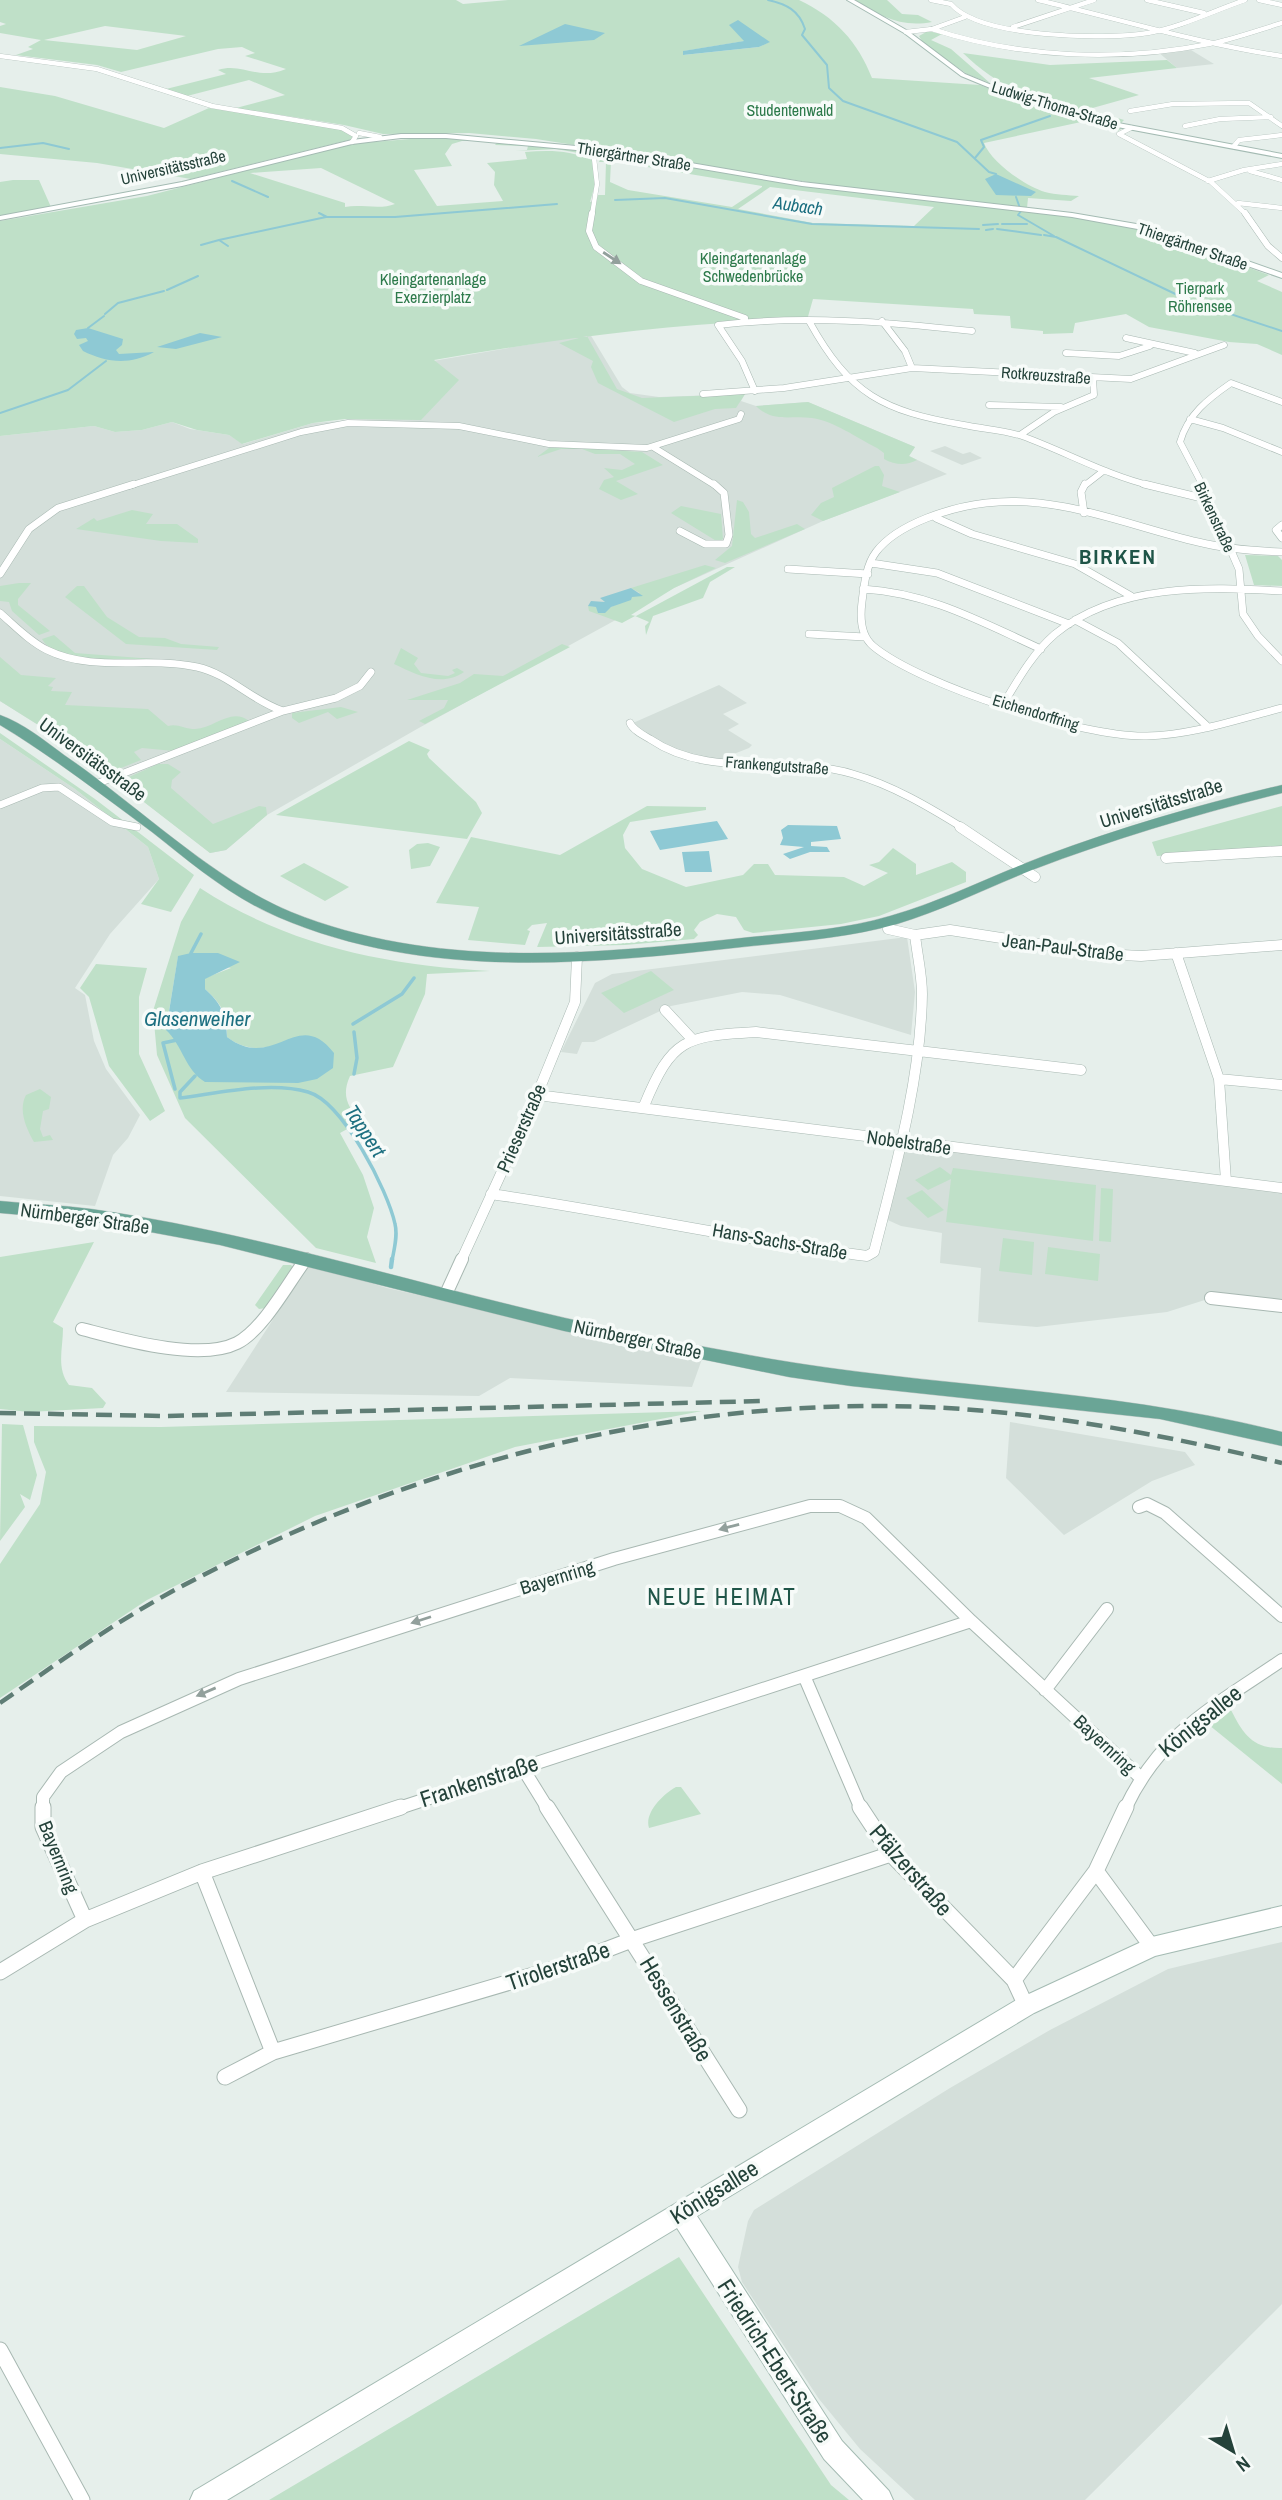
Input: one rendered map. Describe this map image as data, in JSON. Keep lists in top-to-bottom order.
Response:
{
  "streets": {
    "main road": [
      "Ludwig-Thoma-Straße",
      "Thiergärtner Straße",
      "Universitätsstraße",
      "Nürnberger Straße",
      "Königsallee",
      "Friedrich-Ebert-Straße"
    ],
    "street": [
      "Rotkreuzstraße",
      "Birkenstraße",
      "Eichendorffring",
      "Frankengutstraße",
      "Jean-Paul-Straße",
      "Prieserstraße",
      "Nobelstraße",
      "Hans-Sachs-Straße",
      "Bayernring",
      "Frankenstraße",
      "Pfälzerstraße",
      "Tirolerstraße",
      "Hessenstraße"
    ]
  },
  "crossings": [
    ["Thiergärtner Straße", "Universitätsstraße"],
    ["Universitätsstraße", "Frankengutstraße"],
    ["Universitätsstraße", "Jean-Paul-Straße"],
    ["Universitätsstraße", "Prieserstraße"],
    ["Jean-Paul-Straße", "Hans-Sachs-Straße"],
    ["Prieserstraße", "Nobelstraße"],
    ["Prieserstraße", "Nürnberger Straße"],
    ["Prieserstraße", "Hans-Sachs-Straße"],
    ["Nobelstraße", "Hans-Sachs-Straße"],
    ["Bayernring", "Königsallee"],
    ["Bayernring", "Frankenstraße"],
    ["Königsallee", "Pfälzerstraße"],
    ["Königsallee", "Friedrich-Ebert-Straße"],
    ["Frankenstraße", "Pfälzerstraße"],
    ["Frankenstraße", "Hessenstraße"],
    ["Pfälzerstraße", "Tirolerstraße"],
    ["Tirolerstraße", "Hessenstraße"]
  ],
  "one_way": ["Bayernring"],
  "districts": ["BIRKEN", "NEUE HEIMAT"],
  "water": ["Aubach", "Glasenweiher", "Tappert"],
  "parks": [
    "Studentenwald",
    "Kleingartenanlage Schwedenbrücke",
    "Kleingartenanlage Exerzierplatz",
    "Tierpark Röhrensee"
  ],
  "north": "bottom right"
}
